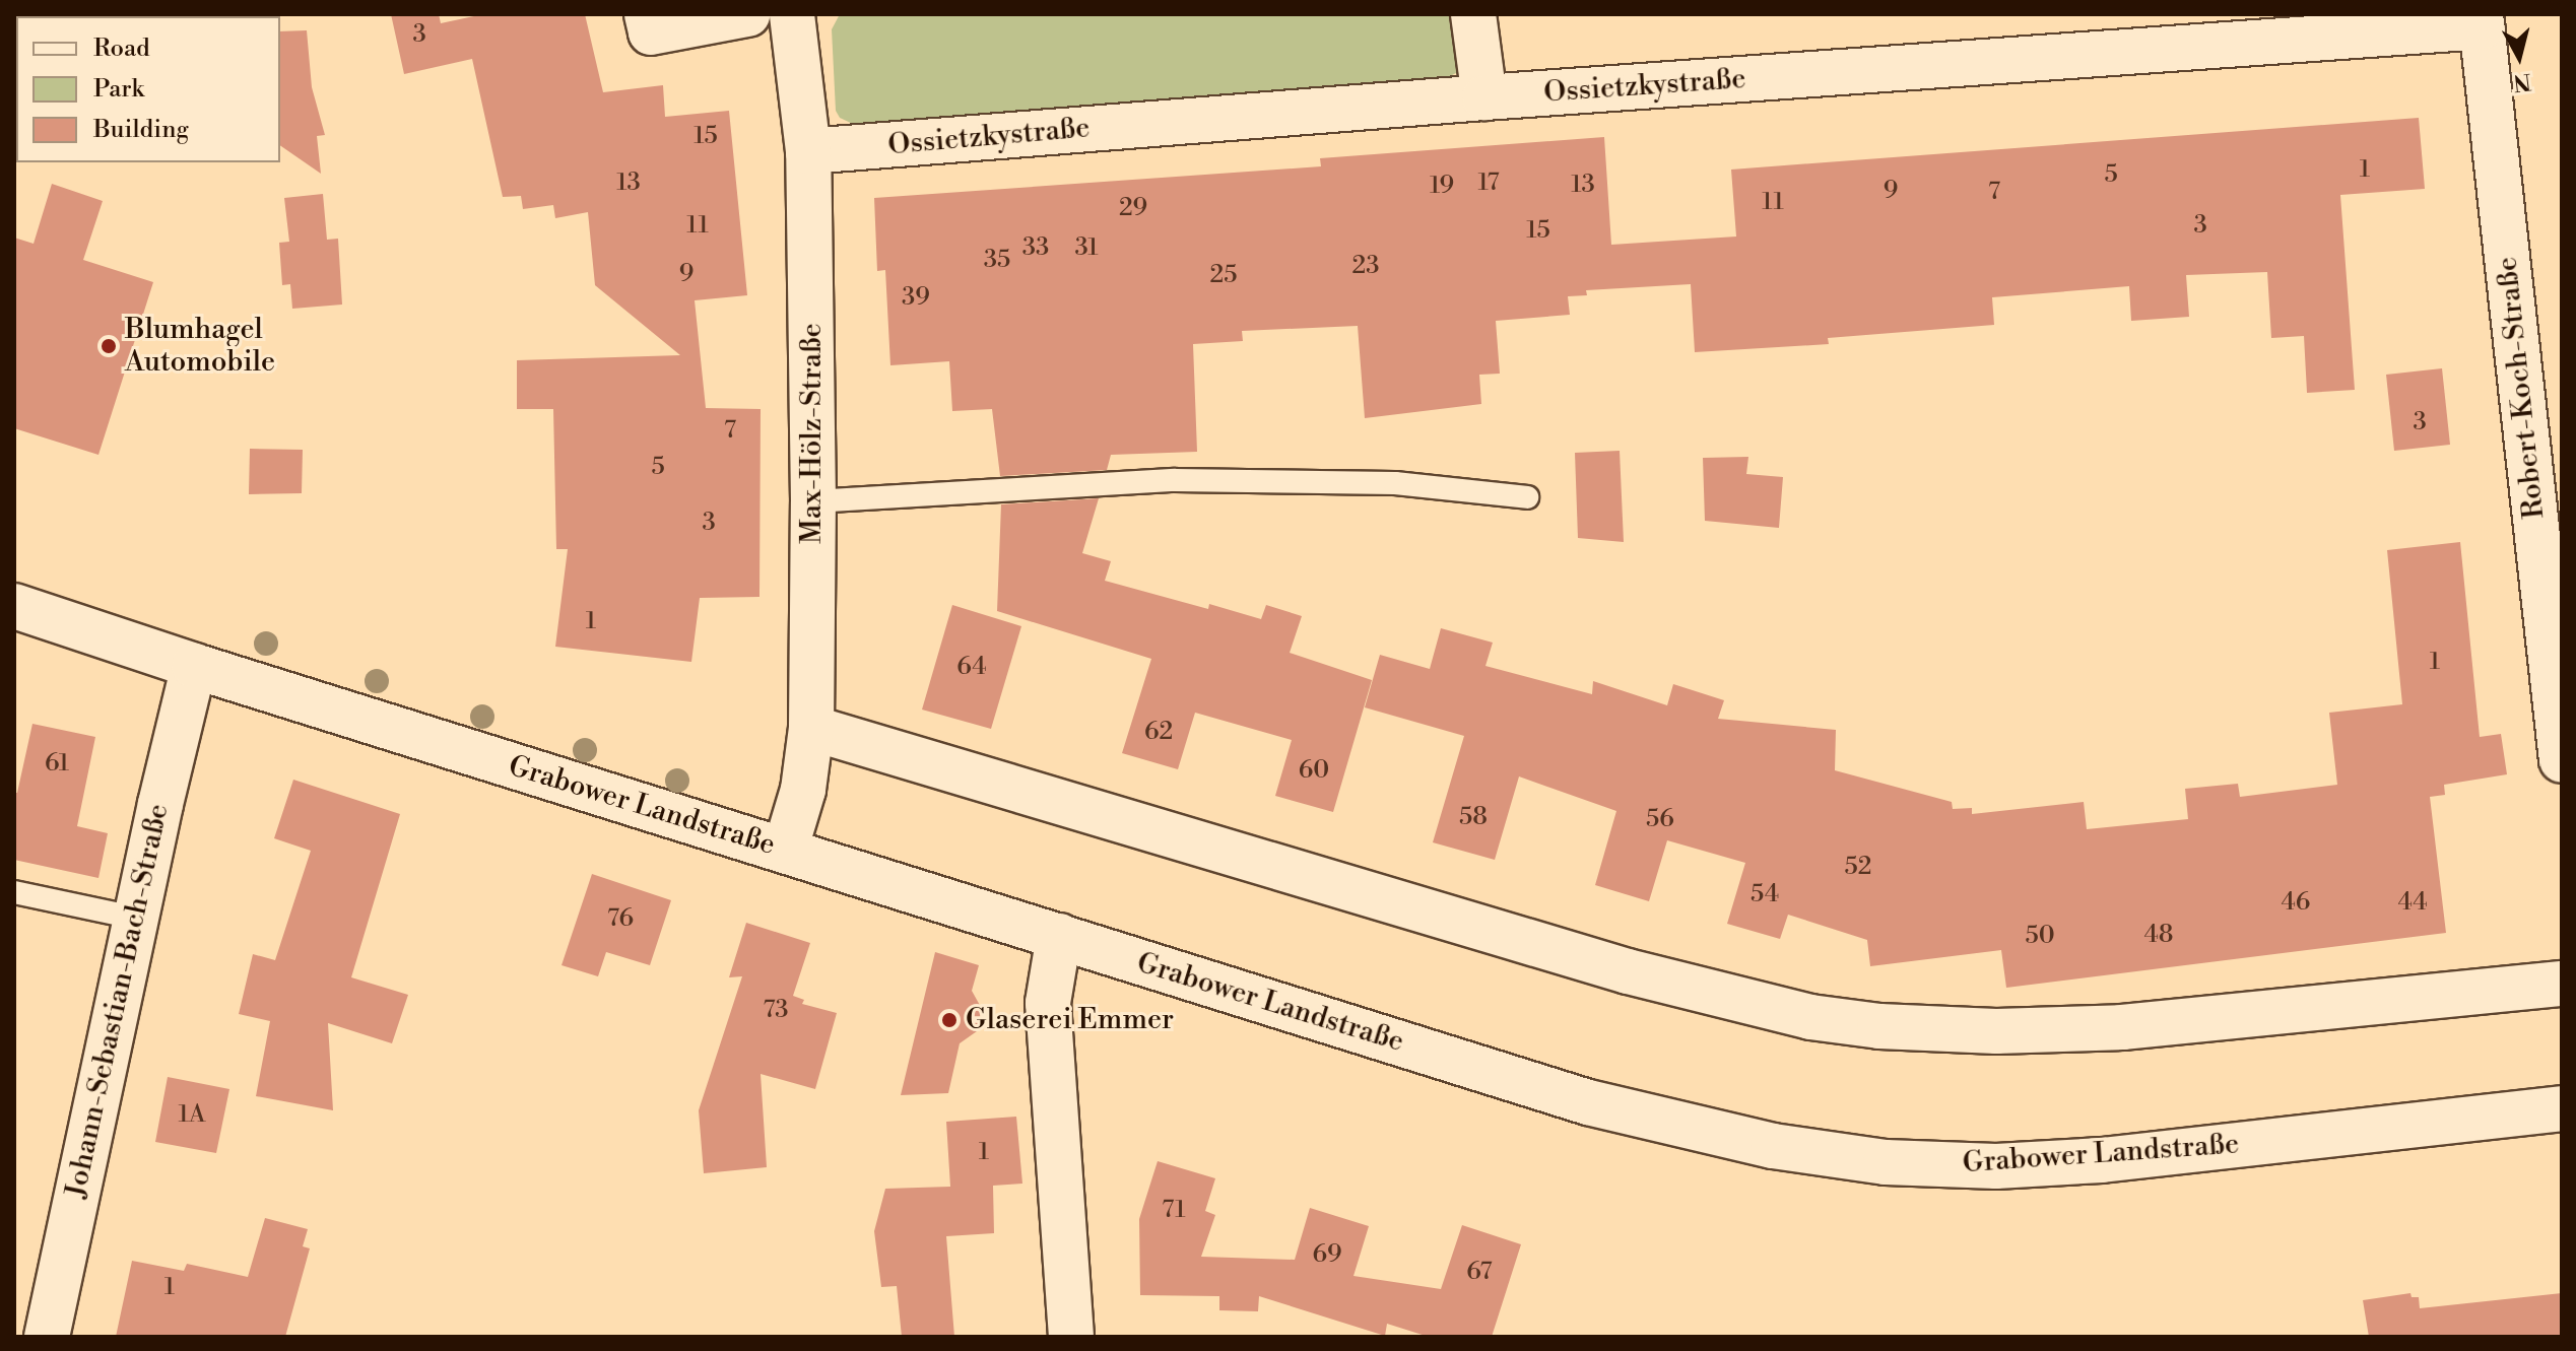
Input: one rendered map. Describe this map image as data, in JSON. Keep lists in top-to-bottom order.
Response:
{
  "streets": {
    "street": [
      "Ossietzkystraße",
      "Robert-Koch-Straße",
      "Max-Hölz-Straße",
      "Grabower Landstraße",
      "Johann-Sebastian-Bach-Straße"
    ]
  },
  "crossings": [
    ["Ossietzkystraße", "Robert-Koch-Straße"],
    ["Ossietzkystraße", "Max-Hölz-Straße"],
    ["Max-Hölz-Straße", "Grabower Landstraße"],
    ["Grabower Landstraße", "Johann-Sebastian-Bach-Straße"]
  ],
  "places": ["Blumhagel Automobile", "Glaserei Emmer"],
  "house_numbers": [
    "3",
    "15",
    "1",
    "5",
    "13",
    "17",
    "13",
    "19",
    "9",
    "7",
    "11",
    "29",
    "11",
    "3",
    "15",
    "33",
    "31",
    "35",
    "23",
    "9",
    "25",
    "39",
    "3",
    "7",
    "5",
    "3",
    "1",
    "1",
    "64",
    "62",
    "61",
    "60",
    "58",
    "56",
    "52",
    "54",
    "46",
    "44",
    "76",
    "48",
    "50",
    "73",
    "1A",
    "1",
    "71",
    "69",
    "67",
    "1"
  ],
  "legend": ["Road", "Park", "Building"],
  "north": "bottom"
}
